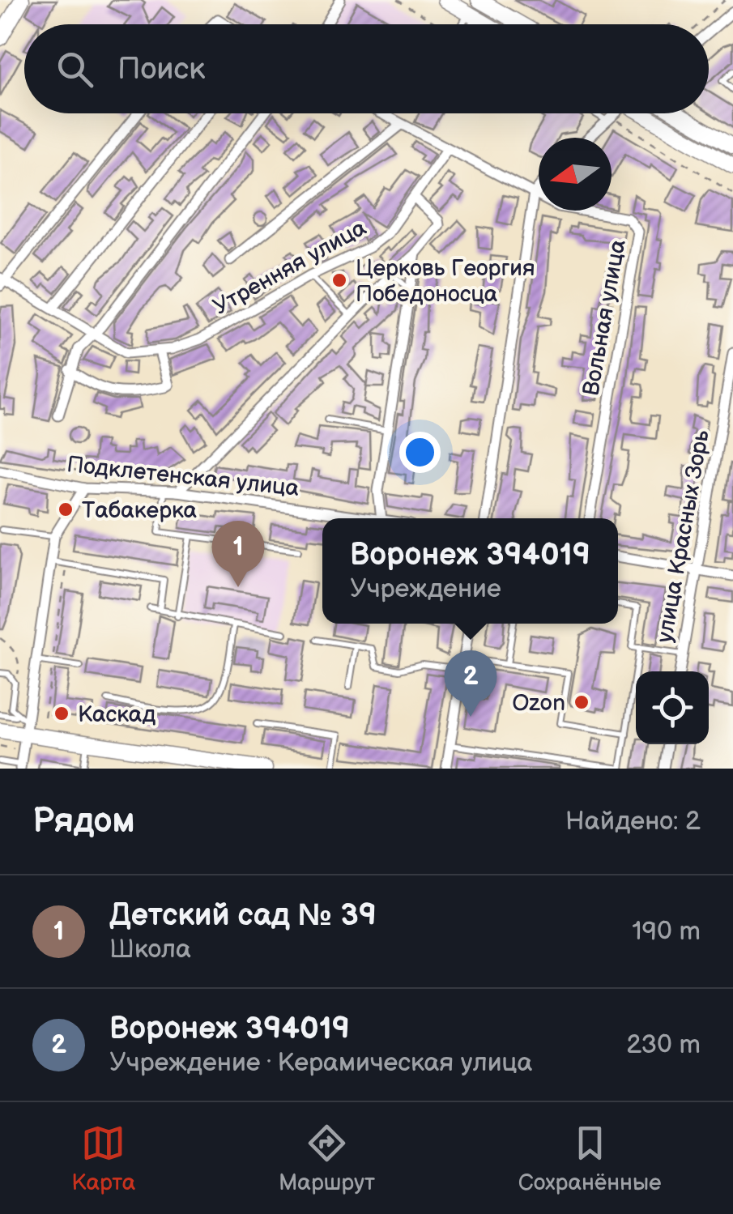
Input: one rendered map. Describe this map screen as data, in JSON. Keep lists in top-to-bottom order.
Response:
{
  "streets": {
    "street": [
      "Утренняя улица",
      "Вольная улица",
      "Подклетенская улица",
      "улица Красных Зорь"
    ]
  },
  "crossings": [
    ["Утренняя улица", "Вольная улица"]
  ],
  "places": [
    "Церковь Георгия Победоносца",
    "Табакерка",
    "Ozon",
    "Каскад"
  ],
  "north": "left",
  "page": {
    "search": "Поиск",
    "popup": ["Воронеж 394019", "Учреждение"],
    "pins": ["1", "2"],
    "heading": ["Рядом", "Найдено: 2"],
    "list": [
      {
        "mark": "1",
        "name": "Детский сад № 39",
        "note": "Школа",
        "value": "190 m"
      },
      {
        "mark": "2",
        "name": "Воронеж 394019",
        "note": "Учреждение · Керамическая улица",
        "value": "230 m"
      }
    ],
    "nav": ["Карта", "Маршрут", "Сохранённые"]
  }
}
